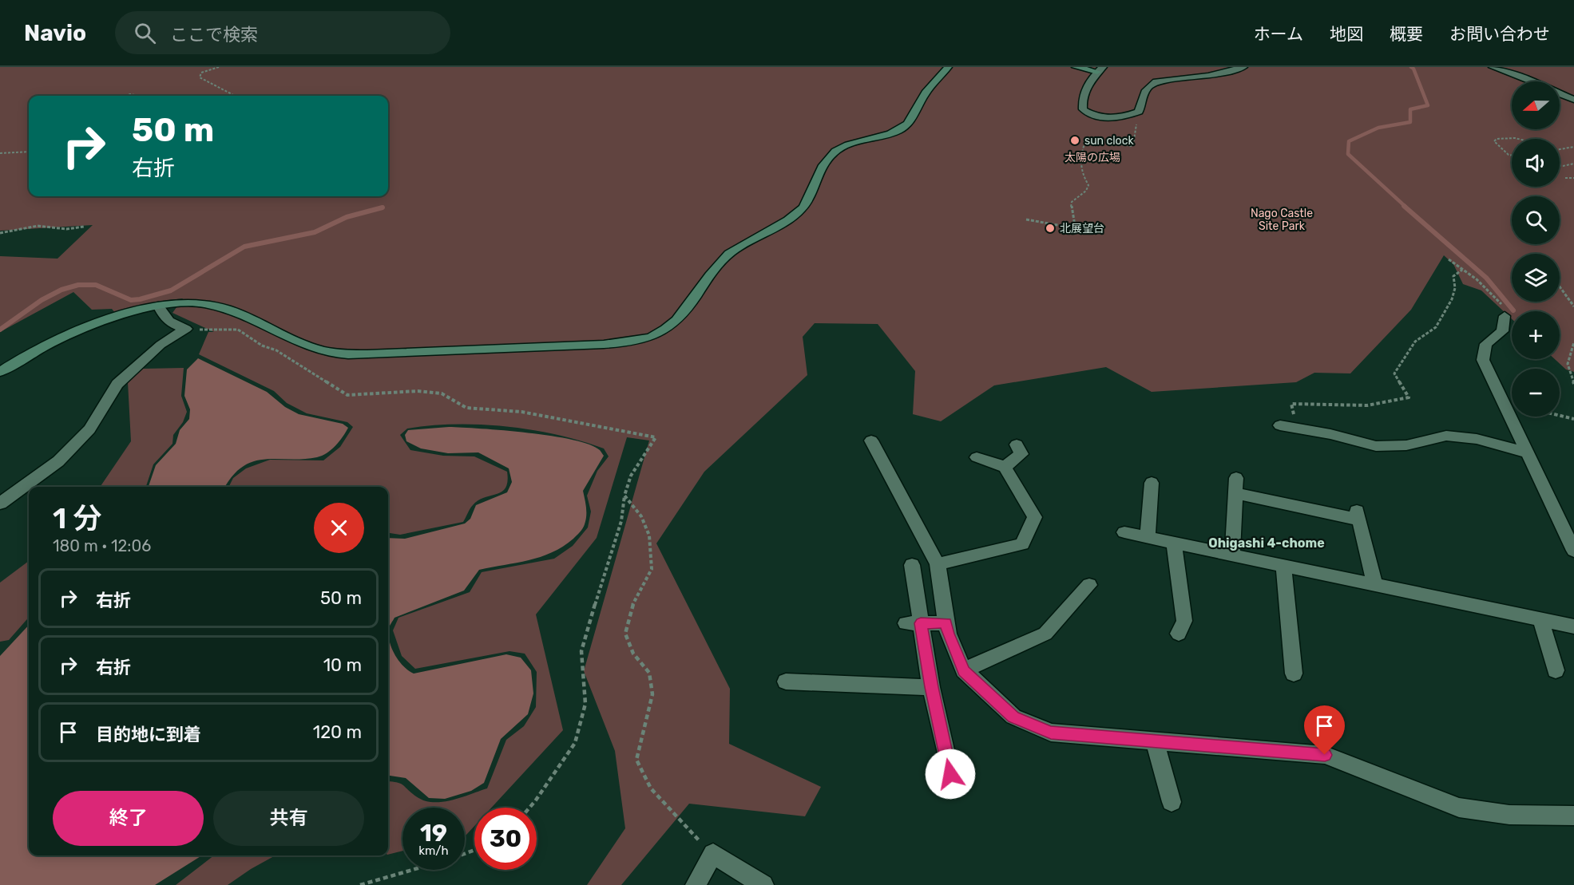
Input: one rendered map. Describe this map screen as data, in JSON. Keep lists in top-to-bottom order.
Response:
{
  "districts": ["Ohigashi 4-chome"],
  "parks": ["太陽の広場", "Nago Castle Site Park"],
  "places": ["sun clock", "北展望台"],
  "north": "left",
  "page": {
    "header": "Navio",
    "search": "ここで検索",
    "nav": [
      "ホーム",
      "地図",
      "概要",
      "お問い合わせ"
    ],
    "map_buttons": ["+", "−"],
    "turn": ["50 m", "右折"],
    "heading": ["1 分", "180 m · 12:06"],
    "list": [
      {
        "name": "右折",
        "value": "50 m"
      },
      {
        "name": "右折",
        "value": "10 m"
      },
      {
        "name": "目的地に到着",
        "value": "120 m"
      }
    ],
    "buttons": ["終了", "共有"],
    "speed": "19 km/h",
    "limit": "30"
  }
}
